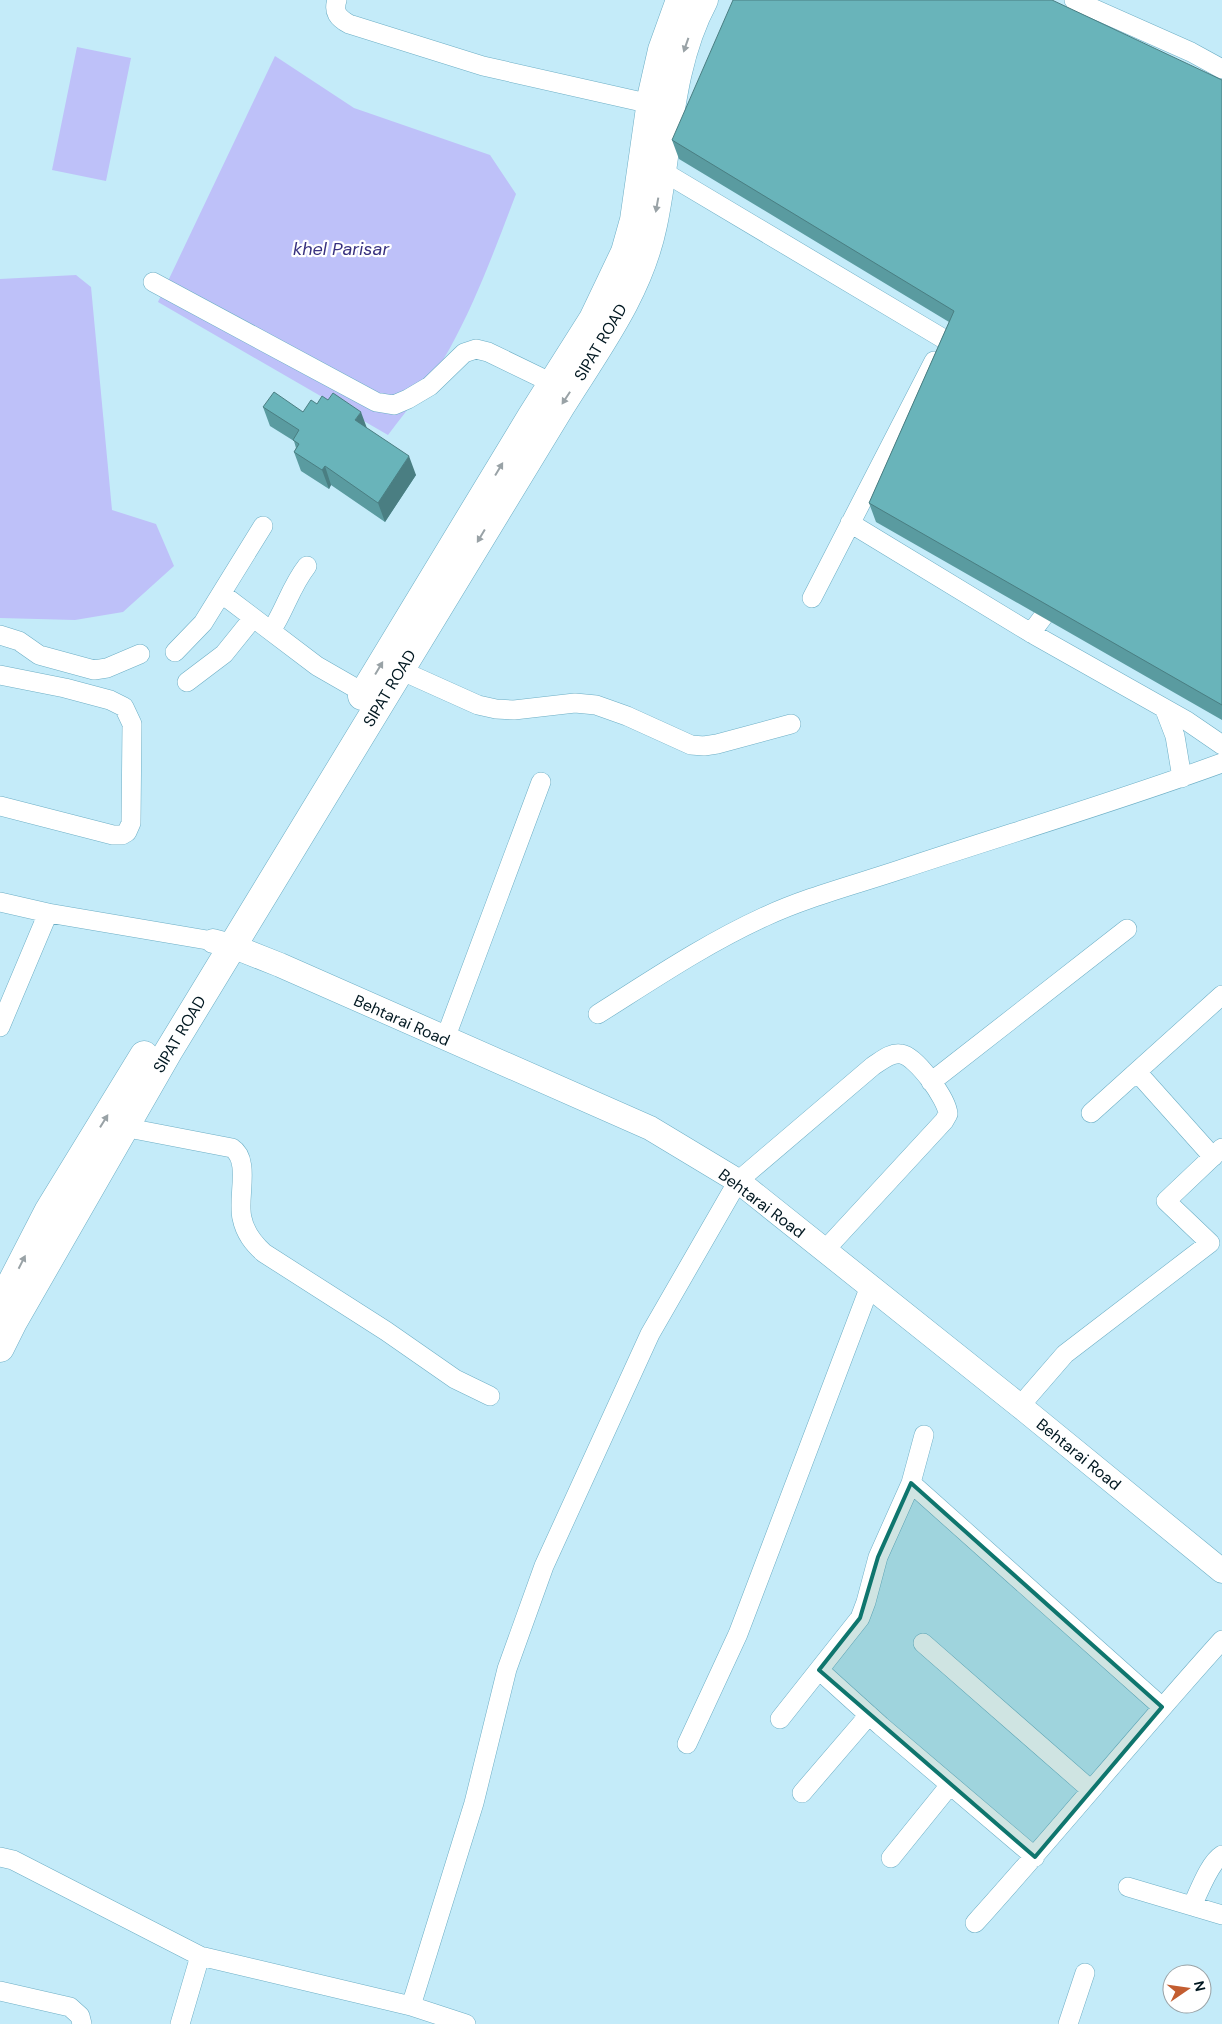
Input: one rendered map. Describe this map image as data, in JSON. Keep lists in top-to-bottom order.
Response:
{
  "streets": {
    "highway": ["SIPAT ROAD"],
    "main road": ["Behtarai Road"]
  },
  "crossings": [
    ["SIPAT ROAD", "Behtarai Road"]
  ],
  "water": ["khel Parisar"],
  "north": "right"
}
